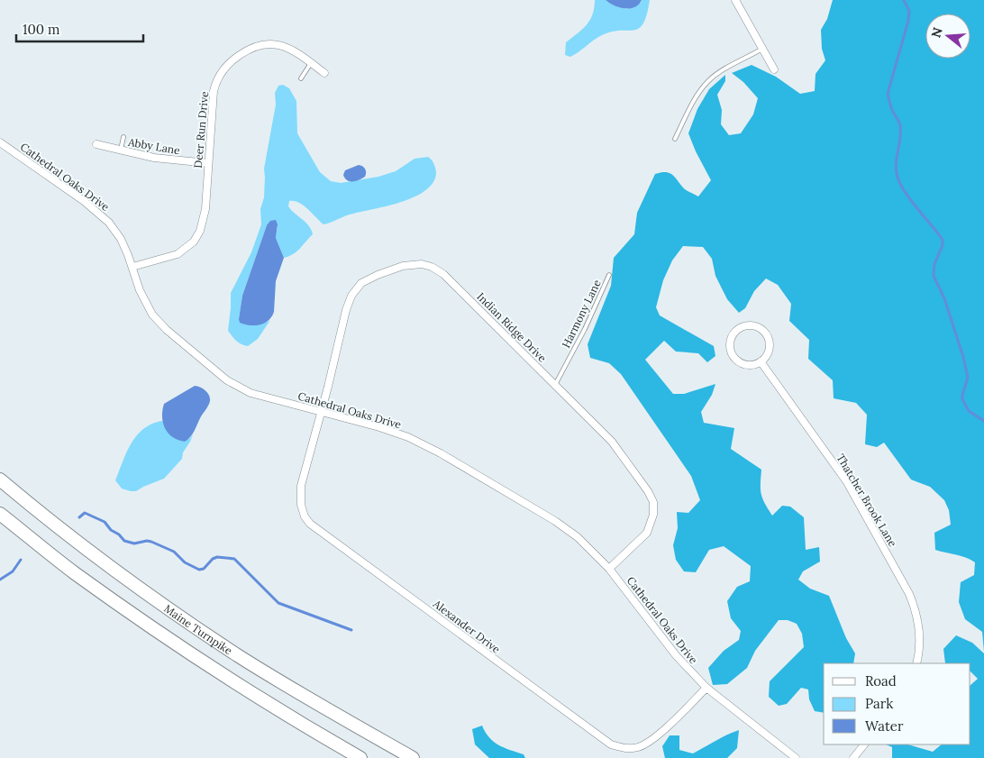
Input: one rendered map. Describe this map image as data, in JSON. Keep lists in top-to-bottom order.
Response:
{
  "streets": {
    "highway": ["Maine Turnpike"],
    "street": [
      "Deer Run Drive",
      "Abby Lane",
      "Cathedral Oaks Drive",
      "Indian Ridge Drive",
      "Thatcher Brook Lane",
      "Alexander Drive"
    ],
    "lane": ["Harmony Lane"]
  },
  "crossings": [
    ["Deer Run Drive", "Abby Lane"],
    ["Deer Run Drive", "Cathedral Oaks Drive"],
    ["Cathedral Oaks Drive", "Indian Ridge Drive"],
    ["Cathedral Oaks Drive", "Alexander Drive"],
    ["Harmony Lane", "Indian Ridge Drive"],
    ["Indian Ridge Drive", "Alexander Drive"]
  ],
  "legend": ["Road", "Park", "Water"],
  "scale_bar": "100 m",
  "north": "left"
}
